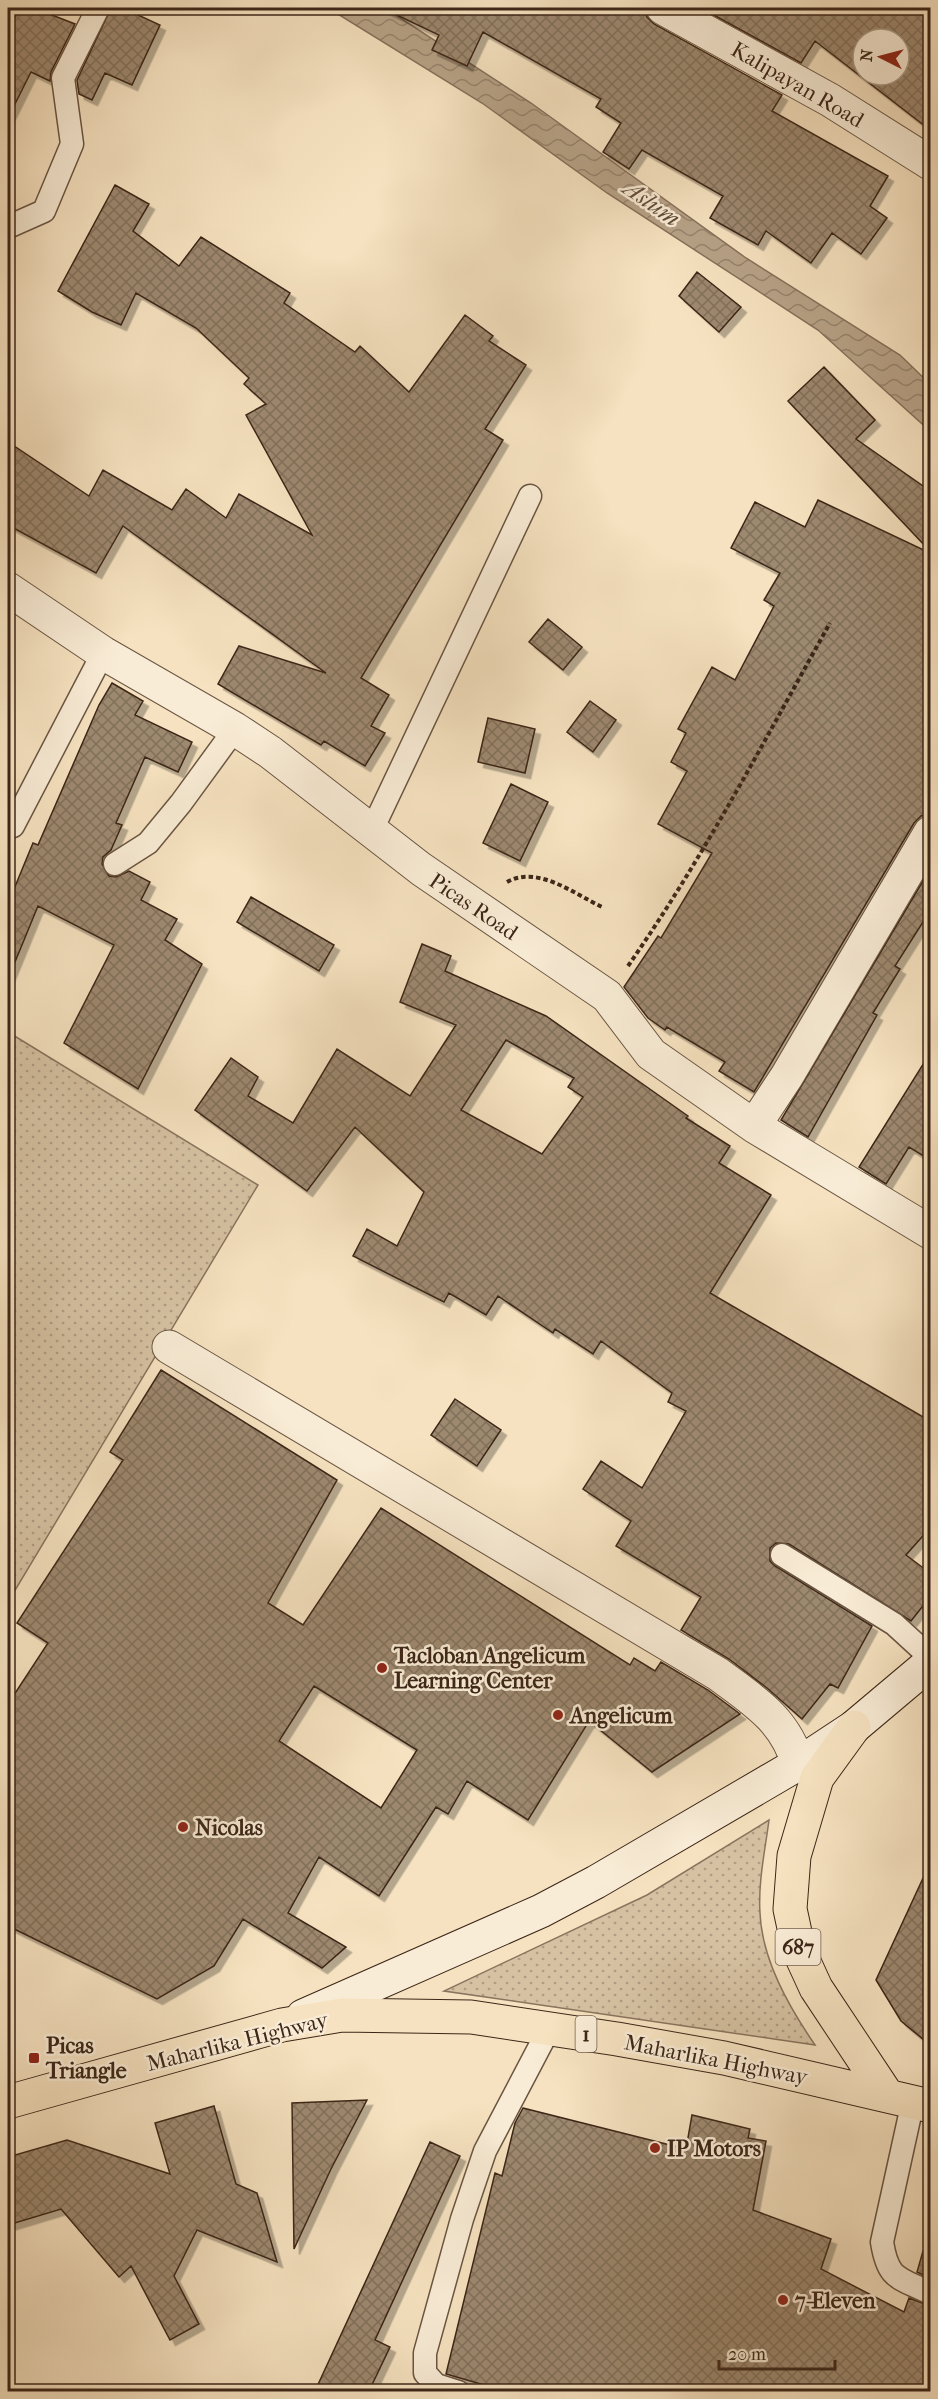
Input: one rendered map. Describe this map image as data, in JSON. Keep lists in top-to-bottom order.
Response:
{
  "streets": {
    "main road": ["687", "1", "Maharlika Highway"],
    "street": ["Kalipayan Road", "Picas Road"]
  },
  "crossings": [
    ["687", "Maharlika Highway"]
  ],
  "water": ["Aslum"],
  "places": {
    "other": [
      "Tacloban Angelicum Learning Center",
      "Angelicum",
      "Nicolas",
      "IP Motors",
      "7-Eleven"
    ],
    "transit": ["Picas Triangle"]
  },
  "scale_bar": "20 m",
  "north": "left"
}
